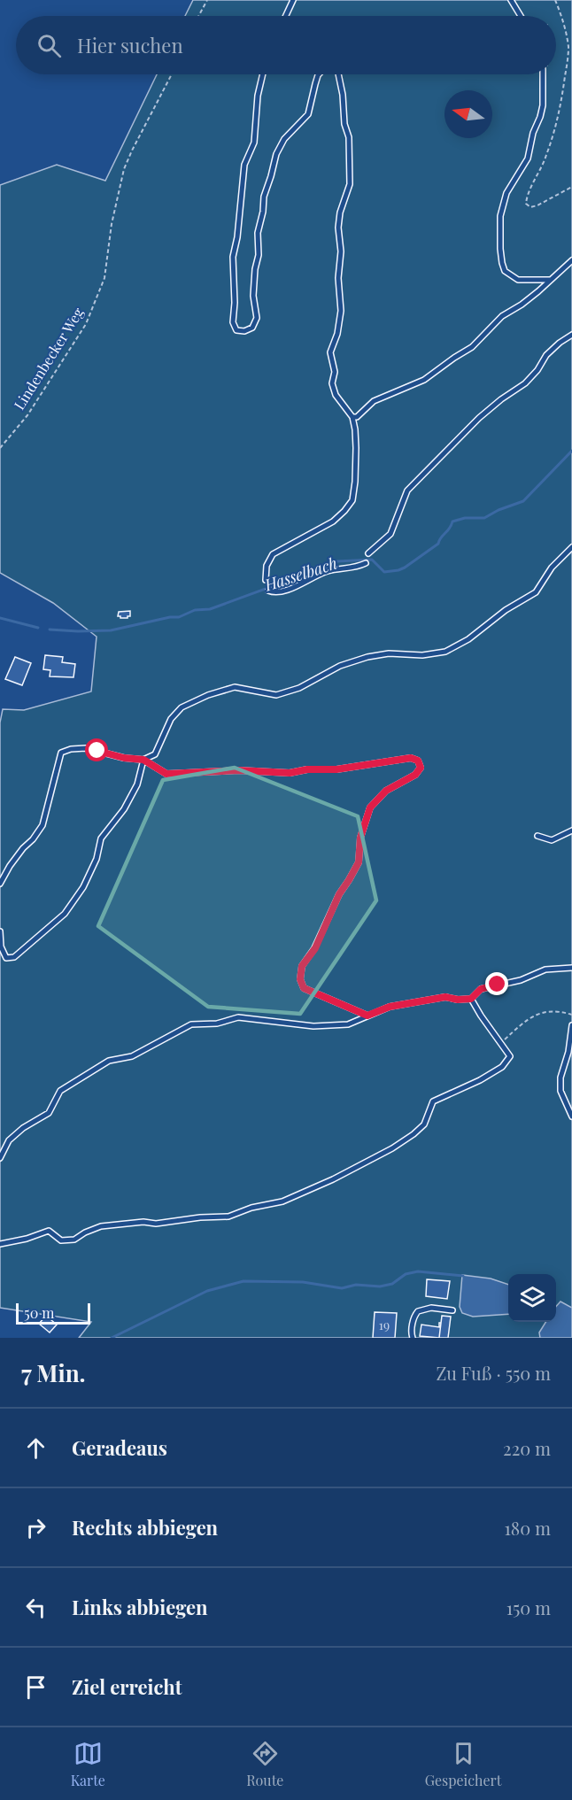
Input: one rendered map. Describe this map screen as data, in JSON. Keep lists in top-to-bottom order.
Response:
{
  "streets": {
    "path": ["Lindenbecker Weg"]
  },
  "water": ["Hasselbach"],
  "house_numbers": ["19"],
  "scale_bar": "50 m",
  "north": "left",
  "page": {
    "search": "Hier suchen",
    "scale": "50 m",
    "heading": ["7 Min.", "Zu Fuß · 550 m"],
    "list": [
      ["Geradeaus", "220 m"],
      ["Rechts abbiegen", "180 m"],
      ["Links abbiegen", "150 m"],
      "Ziel erreicht"
    ],
    "nav": ["Karte", "Route", "Gespeichert"]
  }
}
